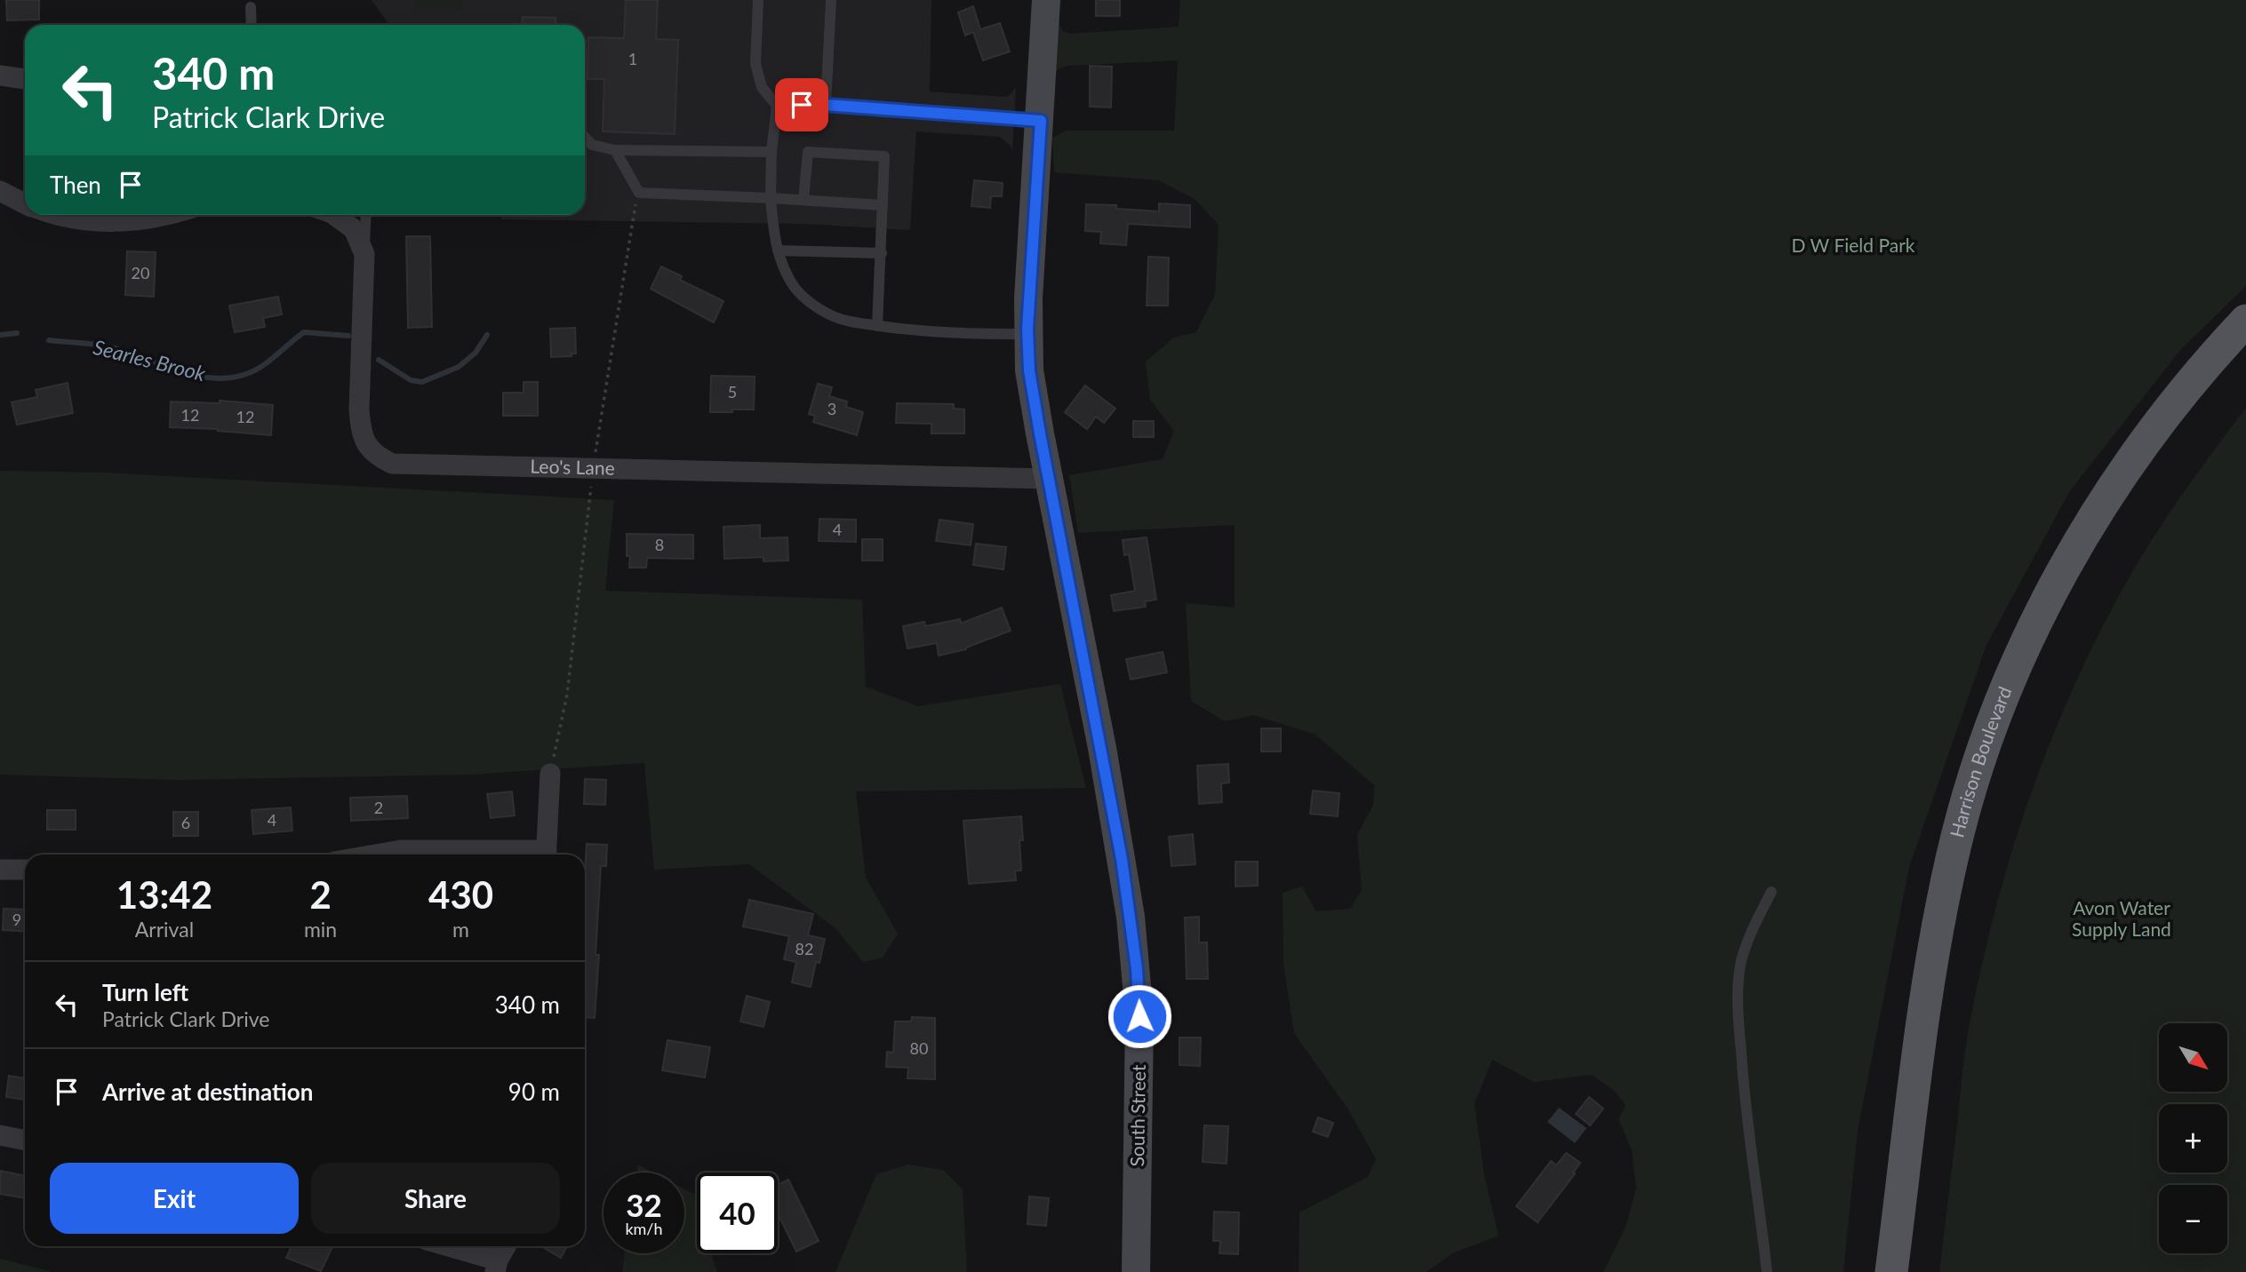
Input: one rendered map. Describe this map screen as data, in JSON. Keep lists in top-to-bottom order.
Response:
{
  "streets": {
    "main road": ["Harrison Boulevard"],
    "street": ["Leo's Lane", "South Street"]
  },
  "crossings": [
    ["Leo's Lane", "South Street"]
  ],
  "water": ["Searles Brook"],
  "parks": ["D W Field Park", "Avon Water Supply Land"],
  "house_numbers": [
    "1",
    "20",
    "5",
    "3",
    "12",
    "12",
    "4",
    "8",
    "2",
    "4",
    "6",
    "9",
    "82",
    "80"
  ],
  "north": "bottom right",
  "page": {
    "turn": ["340 m", "Patrick Clark Drive"],
    "then": "Then",
    "eta": [
      "13:42",
      "Arrival",
      "2",
      "min",
      "430",
      "m"
    ],
    "list": [
      {
        "name": "Turn left",
        "note": "Patrick Clark Drive",
        "value": "340 m"
      },
      {
        "name": "Arrive at destination",
        "value": "90 m"
      }
    ],
    "map_buttons": ["+", "−"],
    "buttons": ["Exit", "Share"],
    "speed": "32 km/h",
    "limit": "40"
  }
}
